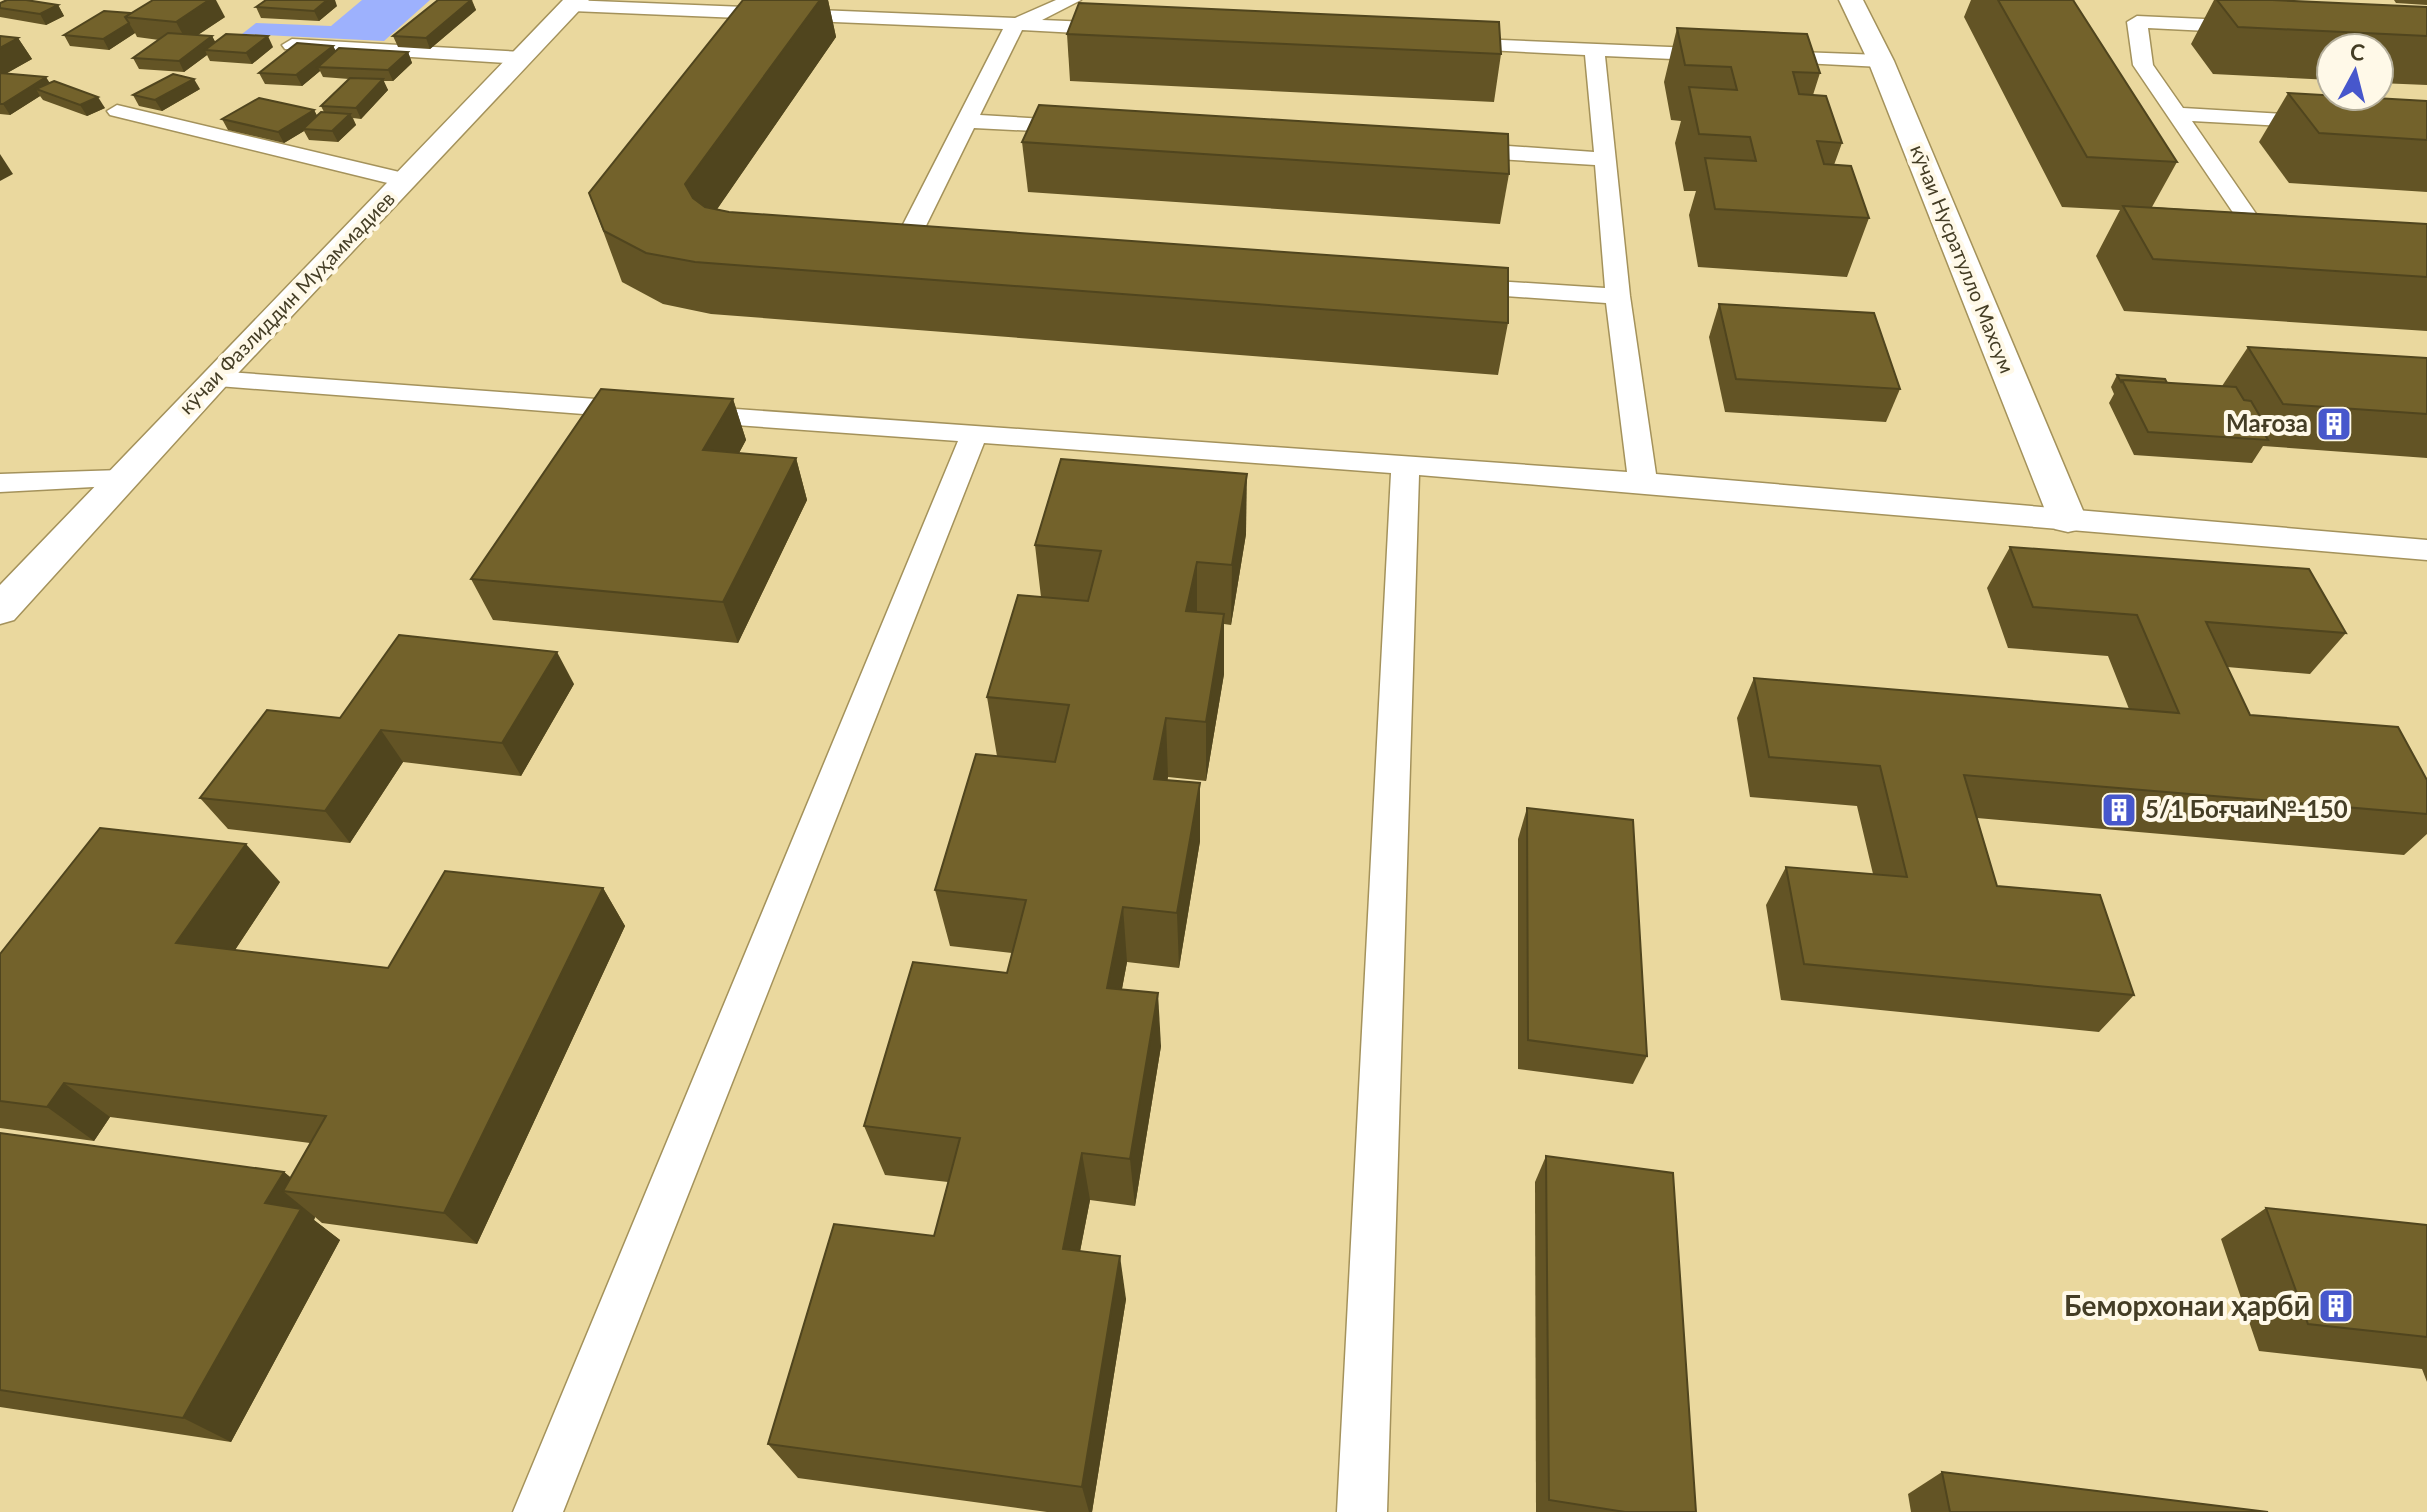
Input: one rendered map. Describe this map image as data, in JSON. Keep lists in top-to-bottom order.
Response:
{
  "streets": {
    "street": ["кӯчаи Нусратулло Махсум", "кӯчаи Фазлиддин Муҳаммадиев"]
  },
  "places": {
    "building": ["Мағоза", "5/1 Боғчаи№-150", "Беморхонаи ҳарбӣ"]
  },
  "north": "top"
}
